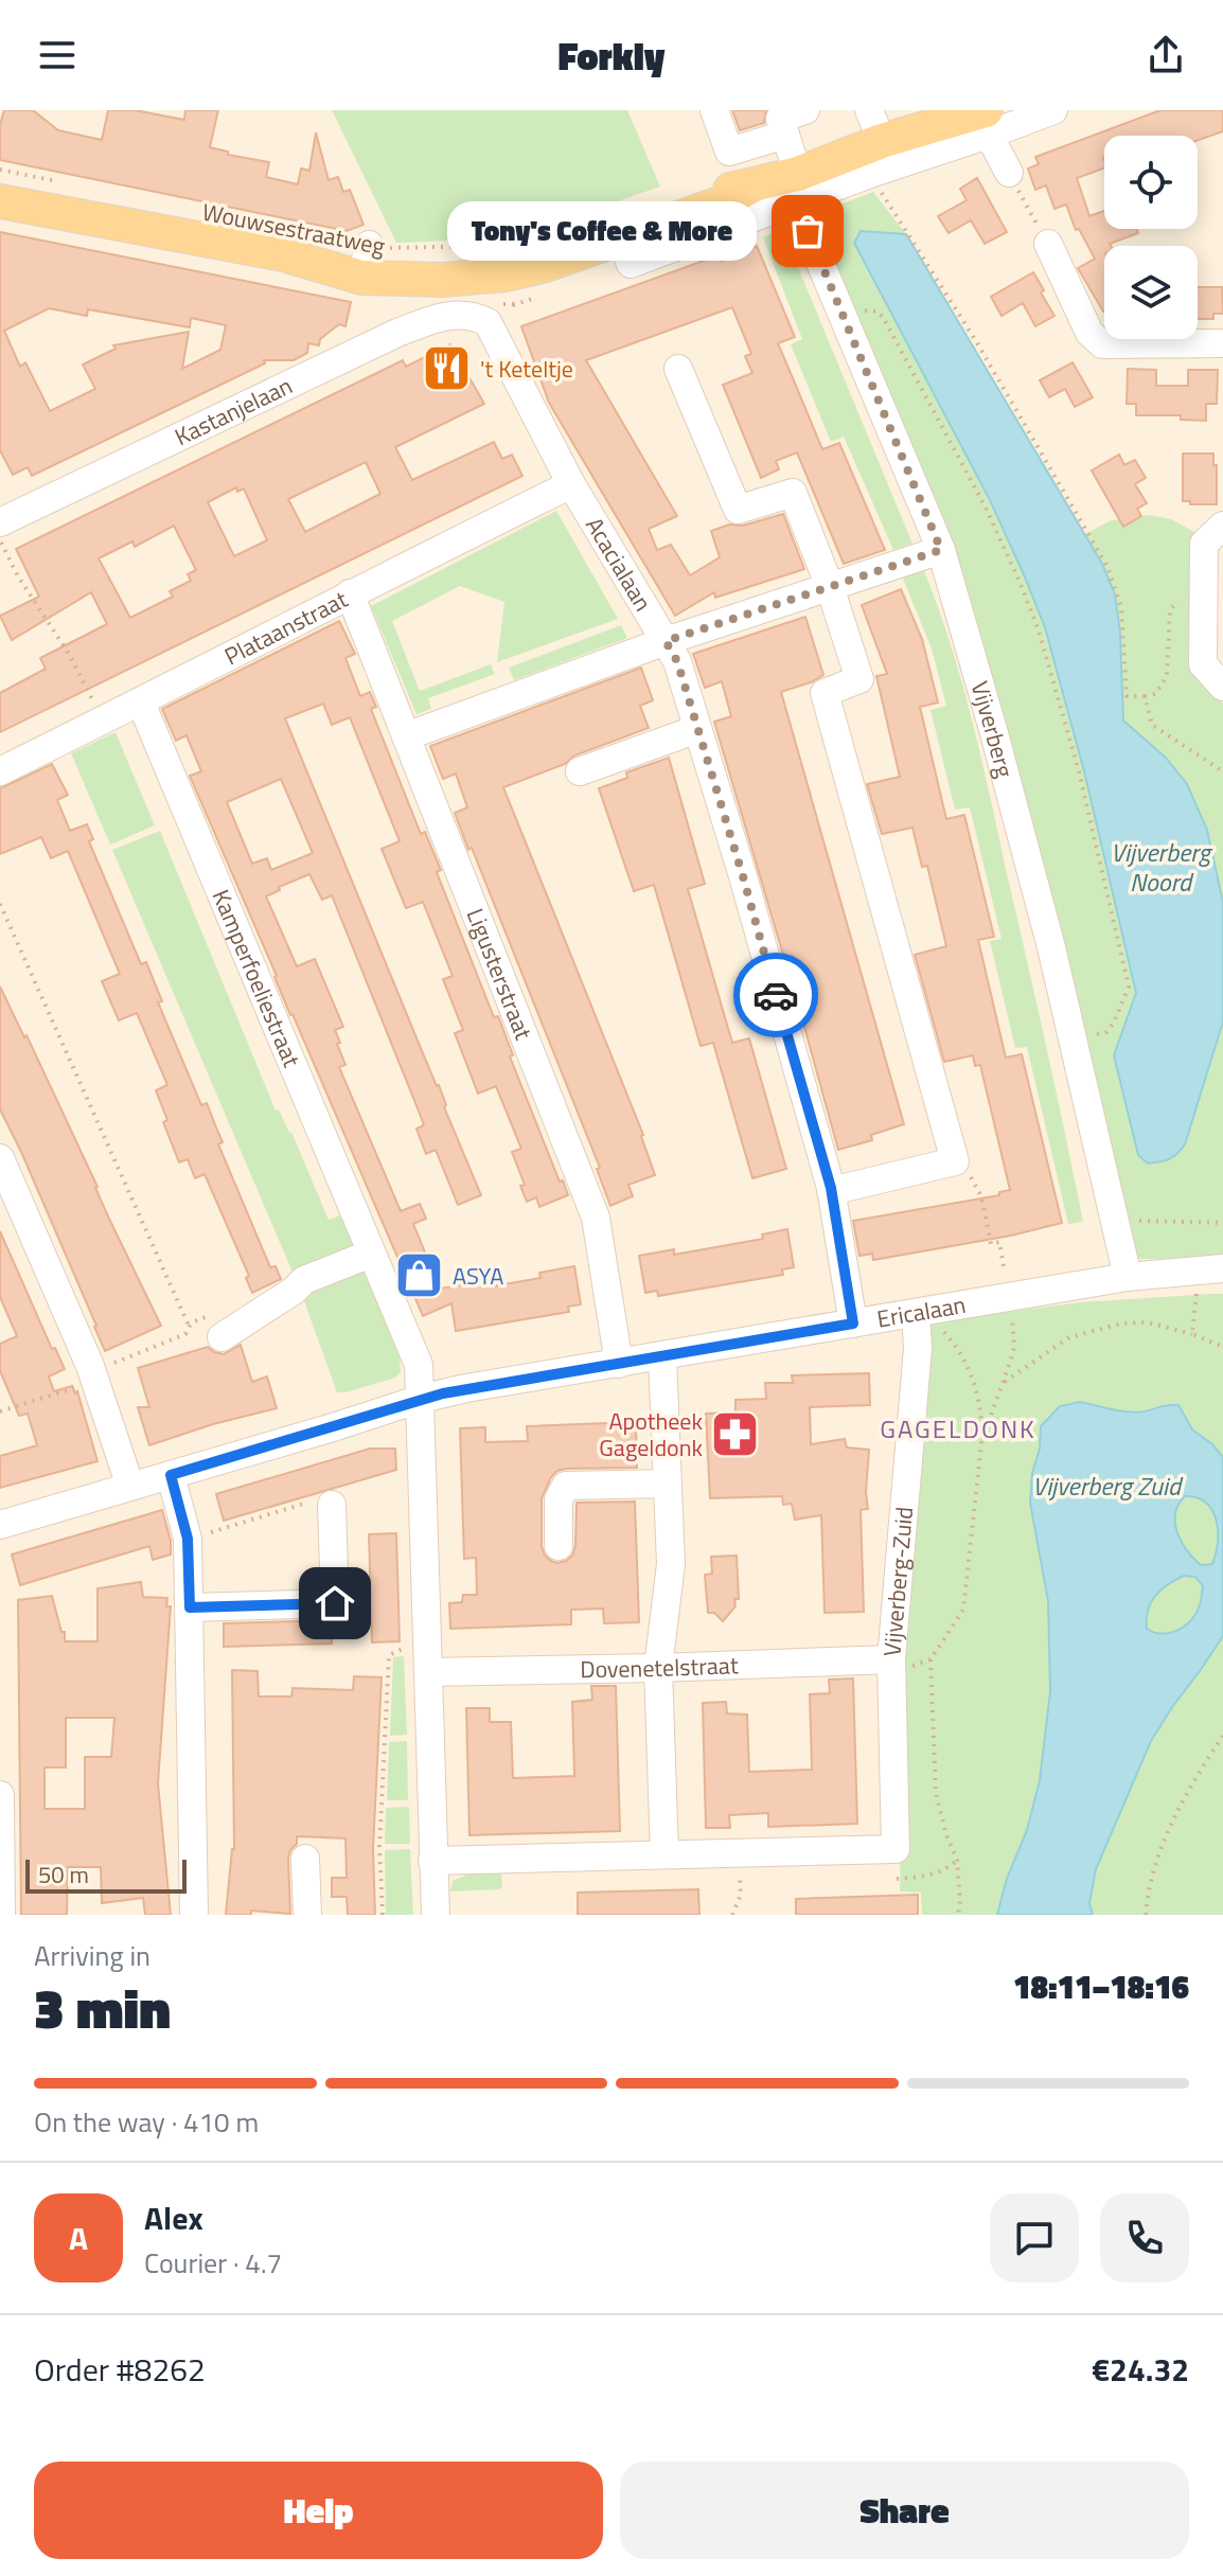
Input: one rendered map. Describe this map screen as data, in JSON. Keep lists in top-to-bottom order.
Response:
{
  "streets": {
    "main road": ["Wouwsestraatweg"],
    "street": [
      "Kastanjelaan",
      "Acacialaan",
      "Plataanstraat",
      "Vijverberg",
      "Ligusterstraat",
      "Kamperfoeliestraat",
      "Ericalaan",
      "Vijverberg-Zuid",
      "Dovenetelstraat"
    ]
  },
  "crossings": [
    ["Wouwsestraatweg", "Vijverberg"],
    ["Kastanjelaan", "Acacialaan"],
    ["Acacialaan", "Plataanstraat"],
    ["Acacialaan", "Ericalaan"],
    ["Plataanstraat", "Ligusterstraat"],
    ["Plataanstraat", "Kamperfoeliestraat"],
    ["Vijverberg", "Ericalaan"],
    ["Ligusterstraat", "Ericalaan"],
    ["Kamperfoeliestraat", "Ericalaan"],
    ["Kamperfoeliestraat", "Dovenetelstraat"],
    ["Ericalaan", "Vijverberg-Zuid"],
    ["Vijverberg-Zuid", "Dovenetelstraat"]
  ],
  "districts": ["GAGELDONK"],
  "water": ["Vijverberg Noord", "Vijverberg Zuid"],
  "places": {
    "other": ["Tony's Coffee & More"],
    "restaurant": ["'t Keteltje"],
    "shop": ["ASYA"],
    "pharmacy": ["Apotheek Gageldonk"]
  },
  "scale_bar": "50 m",
  "page": {
    "header": "Forkly",
    "bubble": "Tony's Coffee & More",
    "scale": "50 m",
    "heading": ["3 min", "Arriving in", "18:11–18:16"],
    "panel": [
      "Alex",
      "Courier · 4.7",
      "Order #8262",
      "€24.32"
    ],
    "bar": "On the way · 410 m",
    "round": "A",
    "buttons": ["Help", "Share"]
  }
}
